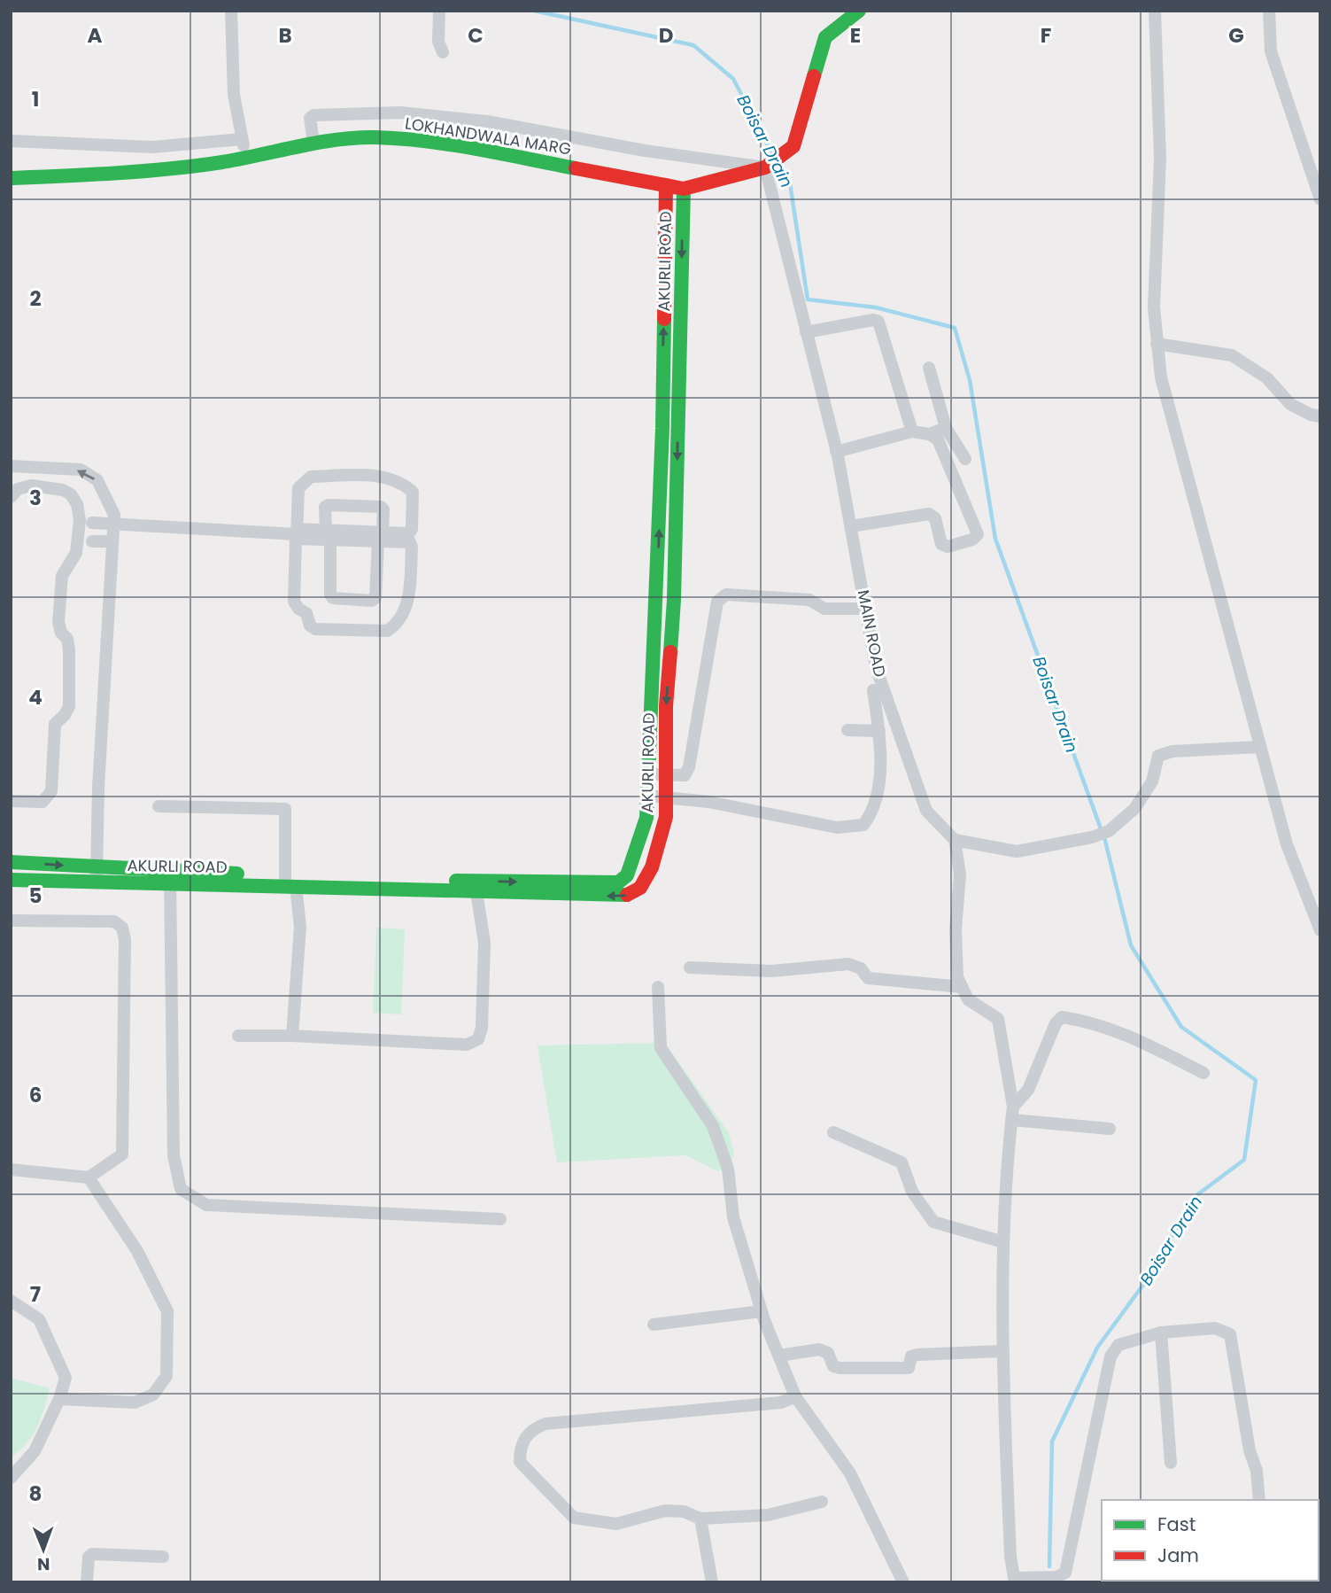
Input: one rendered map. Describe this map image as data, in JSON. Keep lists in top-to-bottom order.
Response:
{
  "streets": {
    "street": ["LOKHANDWALA MARG", "AKURLI ROAD", "MAIN ROAD"]
  },
  "crossings": [
    ["LOKHANDWALA MARG", "AKURLI ROAD"],
    ["LOKHANDWALA MARG", "MAIN ROAD"]
  ],
  "water": ["Boisar Drain"],
  "legend": ["Fast", "Jam"],
  "north": "bottom",
  "grid": {
    "columns": [
      "A",
      "B",
      "C",
      "D",
      "E",
      "F",
      "G"
    ],
    "rows": [
      "1",
      "2",
      "3",
      "4",
      "5",
      "6",
      "7",
      "8"
    ]
  }
}
